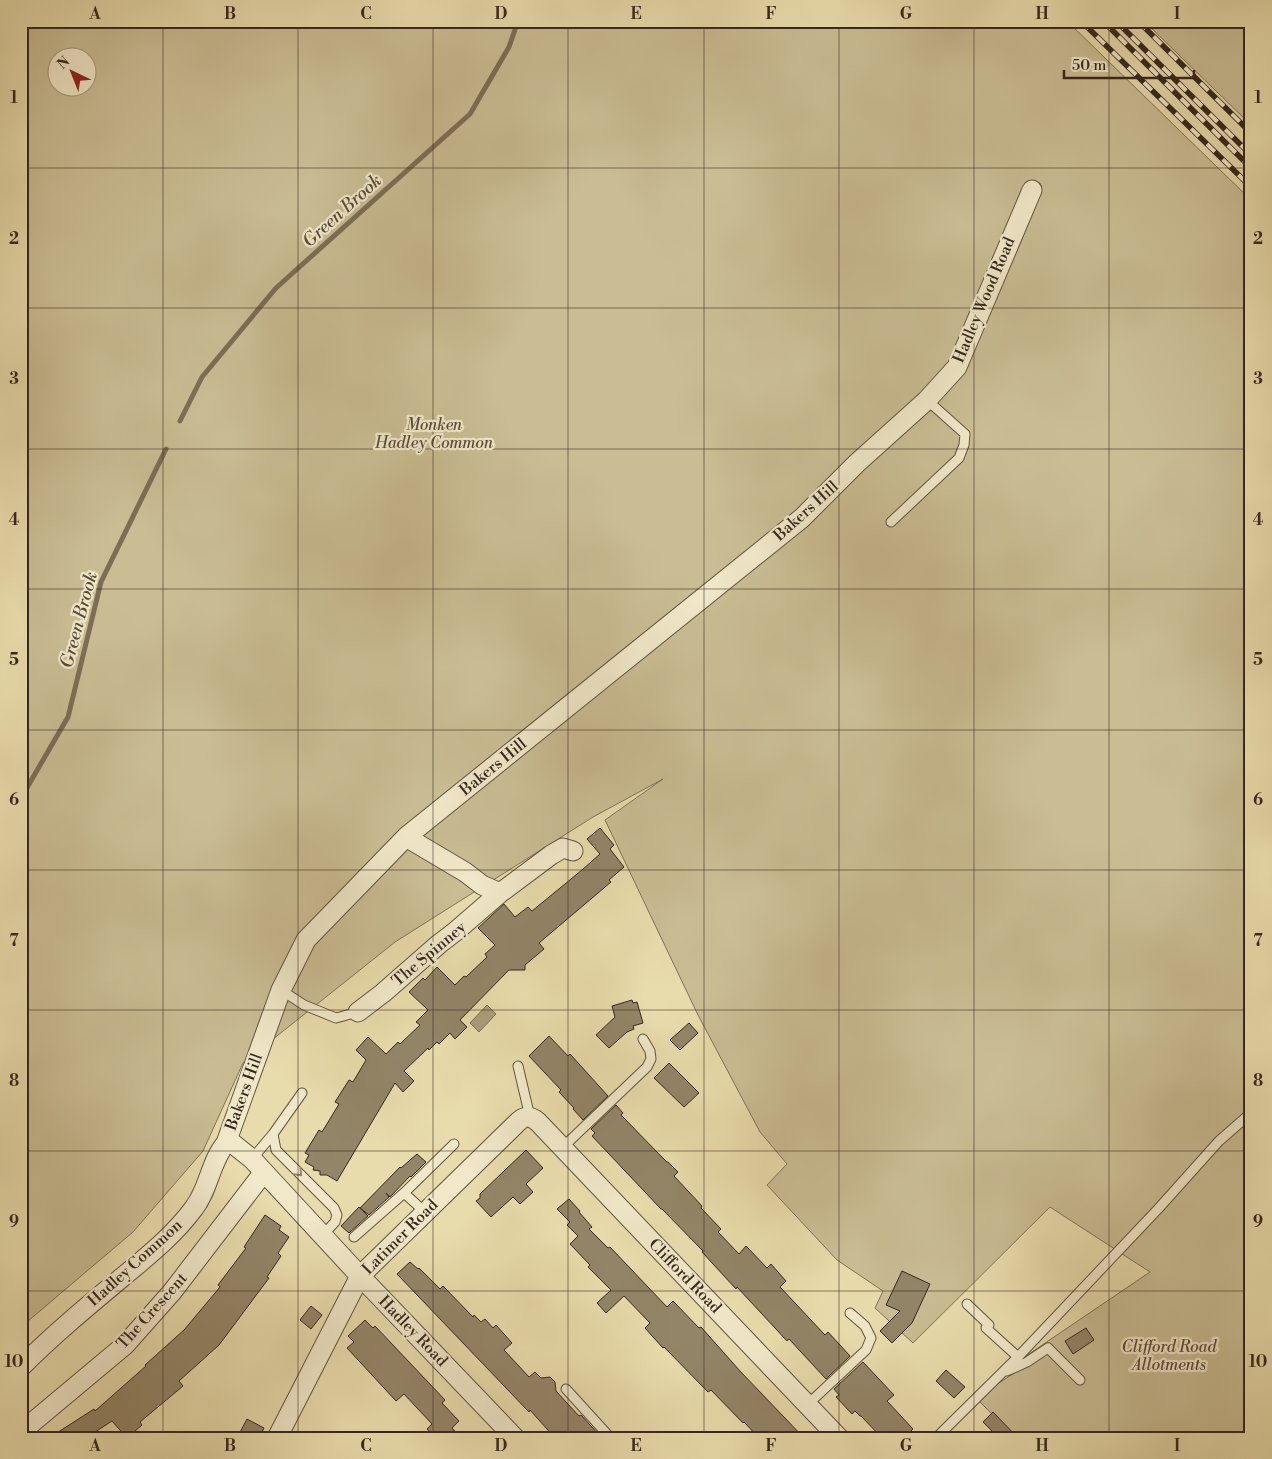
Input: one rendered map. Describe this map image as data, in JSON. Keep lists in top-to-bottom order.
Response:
{
  "streets": {
    "street": [
      "Hadley Wood Road",
      "Bakers Hill",
      "The Spinney",
      "Latimer Road",
      "Hadley Common",
      "Clifford Road",
      "The Crescent",
      "Hadley Road"
    ]
  },
  "crossings": [
    ["Hadley Wood Road", "Bakers Hill"],
    ["Bakers Hill", "Hadley Common"],
    ["Bakers Hill", "Hadley Road"],
    ["Latimer Road", "Clifford Road"],
    ["Latimer Road", "Hadley Road"],
    ["Hadley Common", "Hadley Road"],
    ["The Crescent", "Hadley Road"]
  ],
  "water": ["Green Brook"],
  "parks": ["Monken Hadley Common", "Clifford Road Allotments"],
  "scale_bar": "50 m",
  "north": "top left",
  "grid": {
    "columns": [
      "A",
      "B",
      "C",
      "D",
      "E",
      "F",
      "G",
      "H",
      "I"
    ],
    "rows": [
      "1",
      "2",
      "3",
      "4",
      "5",
      "6",
      "7",
      "8",
      "9",
      "10"
    ]
  }
}
